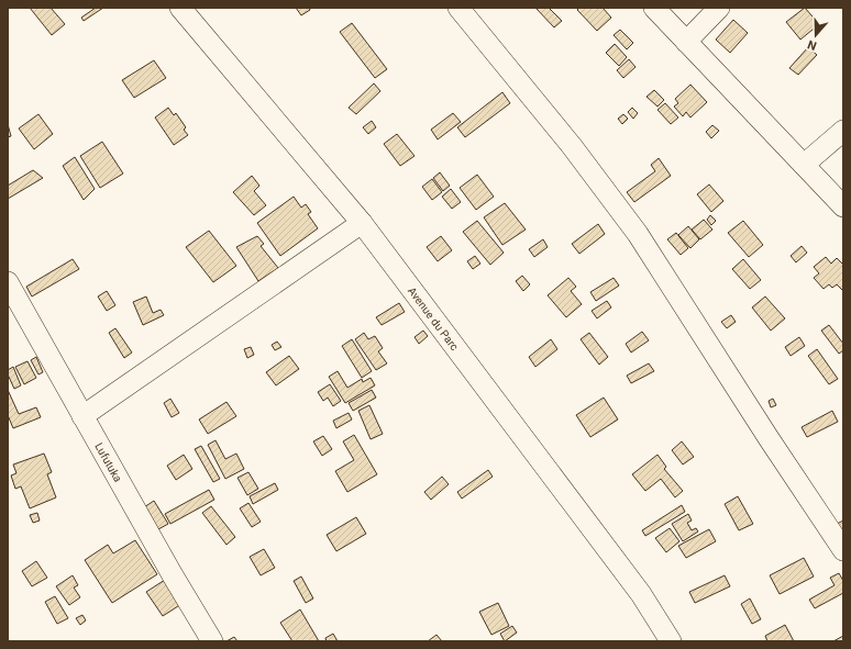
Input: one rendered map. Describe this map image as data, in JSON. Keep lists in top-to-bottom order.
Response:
{
  "streets": {
    "street": ["Avenue du Parc", "Lufutuka"]
  },
  "north": "bottom"
}
